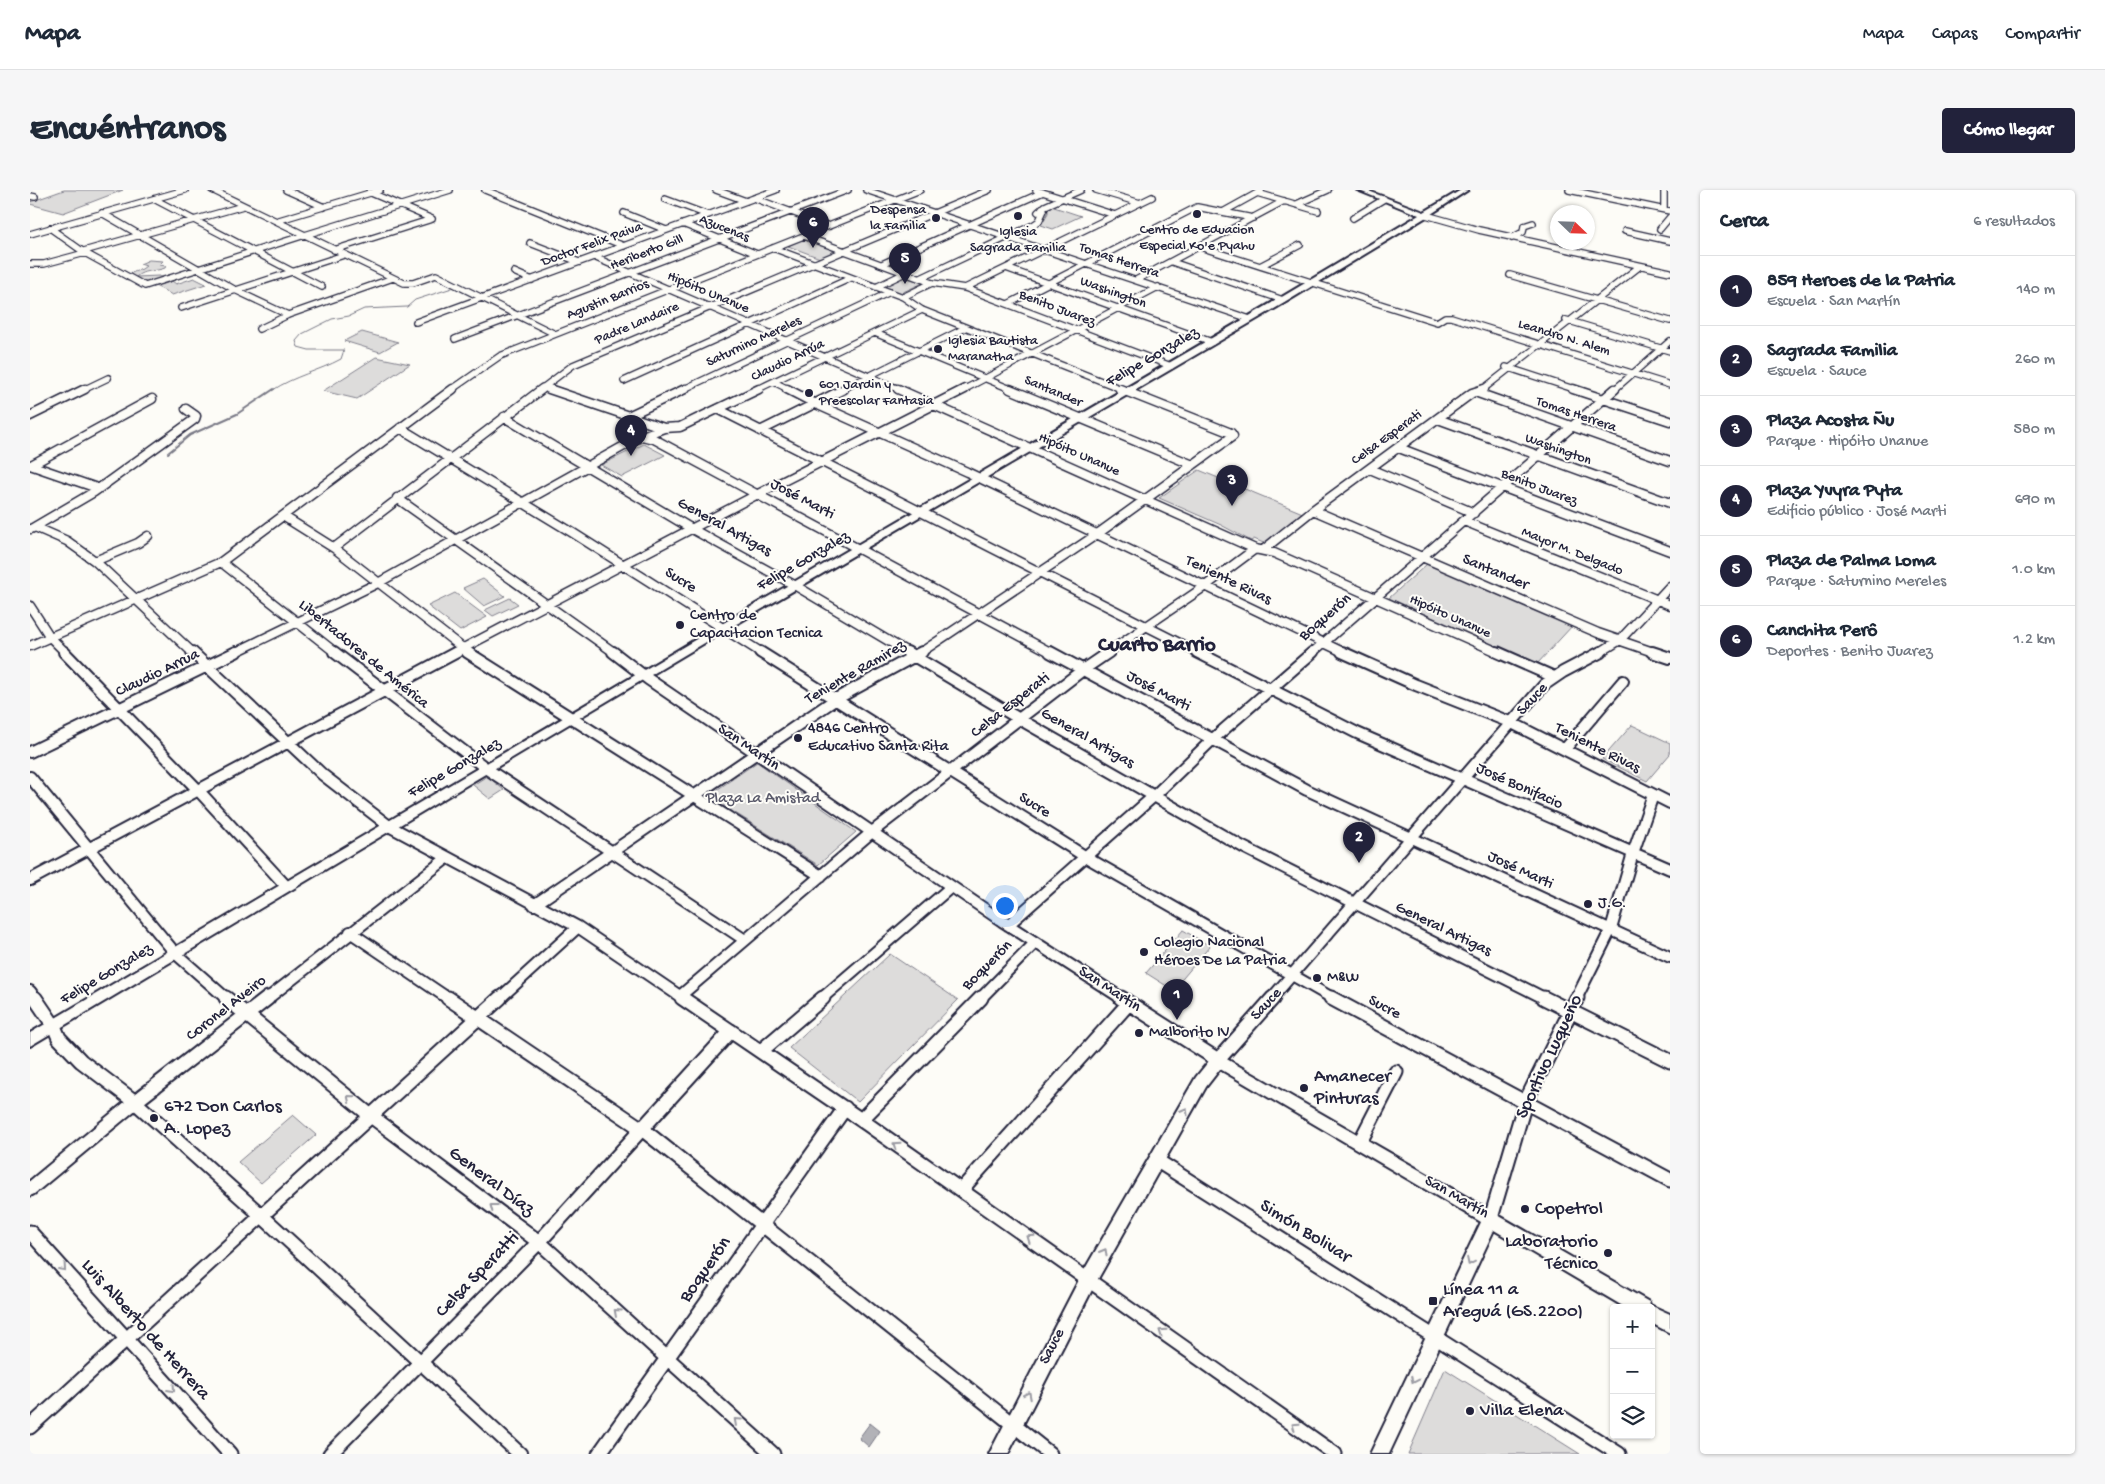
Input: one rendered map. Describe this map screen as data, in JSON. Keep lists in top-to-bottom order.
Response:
{
  "streets": {
    "street": [
      "Azucenas",
      "Doctor Felix Paiva",
      "Heriberto Gill",
      "Tomas Herrera",
      "Hipóito Unanue",
      "Washington",
      "Agustin Barrios",
      "Benito Juarez",
      "Padre Landaire",
      "Leandro N. Alem",
      "Saturnino Mereles",
      "Felipe Gonzalez",
      "Claudio Arrúa",
      "Santander",
      "Celsa Esperati",
      "José Marti",
      "General Artigas",
      "Mayor M. Delgado",
      "Sucre",
      "Teniente Rivas",
      "Boquerón",
      "Libertadores de América",
      "Teniente Ramirez",
      "Claudio Arrua",
      "Sauce",
      "San Martín",
      "José Bonifacio",
      "Coronel Aveiro",
      "Sportivo Luqueño",
      "General Díaz",
      "Simón Bolivar",
      "Celsa Speratti",
      "Luis Alberto de Herrera"
    ]
  },
  "crossings": [
    ["Azucenas", "Doctor Felix Paiva"],
    ["Azucenas", "Heriberto Gill"],
    ["Azucenas", "Agustin Barrios"],
    ["Doctor Felix Paiva", "Hipóito Unanue"],
    ["Heriberto Gill", "Hipóito Unanue"],
    ["Tomas Herrera", "Agustin Barrios"],
    ["Tomas Herrera", "Padre Landaire"],
    ["Tomas Herrera", "Felipe Gonzalez"],
    ["Tomas Herrera", "Celsa Esperati"],
    ["Tomas Herrera", "Boquerón"],
    ["Hipóito Unanue", "Agustin Barrios"],
    ["Hipóito Unanue", "Padre Landaire"],
    ["Hipóito Unanue", "Saturnino Mereles"],
    ["Hipóito Unanue", "Felipe Gonzalez"],
    ["Hipóito Unanue", "Claudio Arrúa"],
    ["Hipóito Unanue", "Celsa Esperati"],
    ["Hipóito Unanue", "Boquerón"],
    ["Hipóito Unanue", "Teniente Ramirez"],
    ["Hipóito Unanue", "Sauce"],
    ["Washington", "Felipe Gonzalez"],
    ["Washington", "Celsa Esperati"],
    ["Washington", "Boquerón"],
    ["Agustin Barrios", "Sucre"],
    ["Agustin Barrios", "Libertadores de América"],
    ["Benito Juarez", "Felipe Gonzalez"],
    ["Benito Juarez", "Celsa Esperati"],
    ["Benito Juarez", "Boquerón"],
    ["Padre Landaire", "General Artigas"],
    ["Padre Landaire", "Sucre"],
    ["Padre Landaire", "San Martín"],
    ["Leandro N. Alem", "Felipe Gonzalez"],
    ["Leandro N. Alem", "Celsa Esperati"],
    ["Leandro N. Alem", "Boquerón"],
    ["Felipe Gonzalez", "Santander"],
    ["Felipe Gonzalez", "José Marti"],
    ["Felipe Gonzalez", "General Artigas"],
    ["Felipe Gonzalez", "Sucre"],
    ["Felipe Gonzalez", "Teniente Rivas"],
    ["Felipe Gonzalez", "Libertadores de América"],
    ["Felipe Gonzalez", "Teniente Ramirez"],
    ["Felipe Gonzalez", "San Martín"],
    ["Felipe Gonzalez", "José Bonifacio"],
    ["Felipe Gonzalez", "General Díaz"],
    ["Claudio Arrúa", "Santander"],
    ["Claudio Arrúa", "José Marti"],
    ["Claudio Arrúa", "General Artigas"],
    ["Claudio Arrúa", "Sucre"],
    ["Claudio Arrúa", "Teniente Rivas"],
    ["Claudio Arrúa", "Claudio Arrua"],
    ["Claudio Arrúa", "San Martín"],
    ["Claudio Arrúa", "José Bonifacio"],
    ["Santander", "Celsa Esperati"],
    ["Santander", "Boquerón"],
    ["Santander", "Teniente Ramirez"],
    ["Santander", "Sauce"],
    ["Celsa Esperati", "José Marti"],
    ["Celsa Esperati", "General Artigas"],
    ["Celsa Esperati", "Sucre"],
    ["Celsa Esperati", "Teniente Rivas"],
    ["Celsa Esperati", "Libertadores de América"],
    ["Celsa Esperati", "San Martín"],
    ["Celsa Esperati", "José Bonifacio"],
    ["José Marti", "Boquerón"],
    ["José Marti", "Teniente Ramirez"],
    ["José Marti", "Sauce"],
    ["José Marti", "Sportivo Luqueño"],
    ["General Artigas", "Boquerón"],
    ["General Artigas", "Teniente Ramirez"],
    ["General Artigas", "Sauce"],
    ["General Artigas", "Sportivo Luqueño"],
    ["Mayor M. Delgado", "Boquerón"],
    ["Mayor M. Delgado", "Sauce"],
    ["Sucre", "Boquerón"],
    ["Sucre", "Teniente Ramirez"],
    ["Sucre", "Sauce"],
    ["Sucre", "Sportivo Luqueño"],
    ["Teniente Rivas", "Boquerón"],
    ["Teniente Rivas", "Teniente Ramirez"],
    ["Teniente Rivas", "Sauce"],
    ["Teniente Rivas", "Sportivo Luqueño"],
    ["Boquerón", "San Martín"],
    ["Boquerón", "José Bonifacio"],
    ["Boquerón", "General Díaz"],
    ["Libertadores de América", "Teniente Ramirez"],
    ["Libertadores de América", "Claudio Arrua"],
    ["Teniente Ramirez", "San Martín"],
    ["Teniente Ramirez", "José Bonifacio"],
    ["Claudio Arrua", "San Martín"],
    ["Sauce", "San Martín"],
    ["Sauce", "José Bonifacio"],
    ["Sauce", "Simón Bolivar"],
    ["San Martín", "Sportivo Luqueño"],
    ["José Bonifacio", "Sportivo Luqueño"],
    ["Coronel Aveiro", "General Díaz"],
    ["Sportivo Luqueño", "Simón Bolivar"],
    ["General Díaz", "Celsa Speratti"]
  ],
  "one_way": [
    "Sauce",
    "Sportivo Luqueño",
    "General Díaz",
    "Luis Alberto de Herrera"
  ],
  "districts": ["Cuarto Barrio"],
  "parks": ["Plaza La Amistad"],
  "places": {
    "other": [
      "Centro de Eduacion Especial Ko'e Pyahu",
      "Iglesia Sagrada Familia",
      "Despensa la Familia",
      "Iglesia Bautista Maranatha",
      "601 Jardin y Preescolar Fantasia",
      "Centro de Capacitacion Tecnica",
      "4846 Centro Educativo Santa Rita",
      "J.G.",
      "Colegio Nacional Héroes De La Patria",
      "M&W",
      "Malborito IV",
      "Amanecer Pinturas",
      "672 Don Carlos A. Lopez",
      "Copetrol",
      "Laboratorio Técnico",
      "Villa Elena"
    ],
    "transit": ["Línea 11 a Areguá (GS.2200)"]
  },
  "north": "bottom right",
  "page": {
    "header": "Mapa",
    "nav": ["Mapa", "Capas", "Compartir"],
    "buttons": "Cómo llegar",
    "title": "Encuéntranos",
    "heading": ["Cerca", "6 resultados"],
    "pins": [
      "6",
      "5",
      "4",
      "3",
      "2",
      "1"
    ],
    "list": [
      {
        "mark": "1",
        "name": "859 Heroes de la Patria",
        "note": "Escuela · San Martín",
        "value": "140 m"
      },
      {
        "mark": "2",
        "name": "Sagrada Familia",
        "note": "Escuela · Sauce",
        "value": "260 m"
      },
      {
        "mark": "3",
        "name": "Plaza Acosta Ñu",
        "note": "Parque · Hipóito Unanue",
        "value": "580 m"
      },
      {
        "mark": "4",
        "name": "Plaza Yvyra Pyta",
        "note": "Edificio público · José Marti",
        "value": "690 m"
      },
      {
        "mark": "5",
        "name": "Plaza de Palma Loma",
        "note": "Parque · Saturnino Mereles",
        "value": "1.0 km"
      },
      {
        "mark": "6",
        "name": "Canchita Perô",
        "note": "Deportes · Benito Juarez",
        "value": "1.2 km"
      }
    ],
    "map_buttons": ["+", "−"]
  }
}
